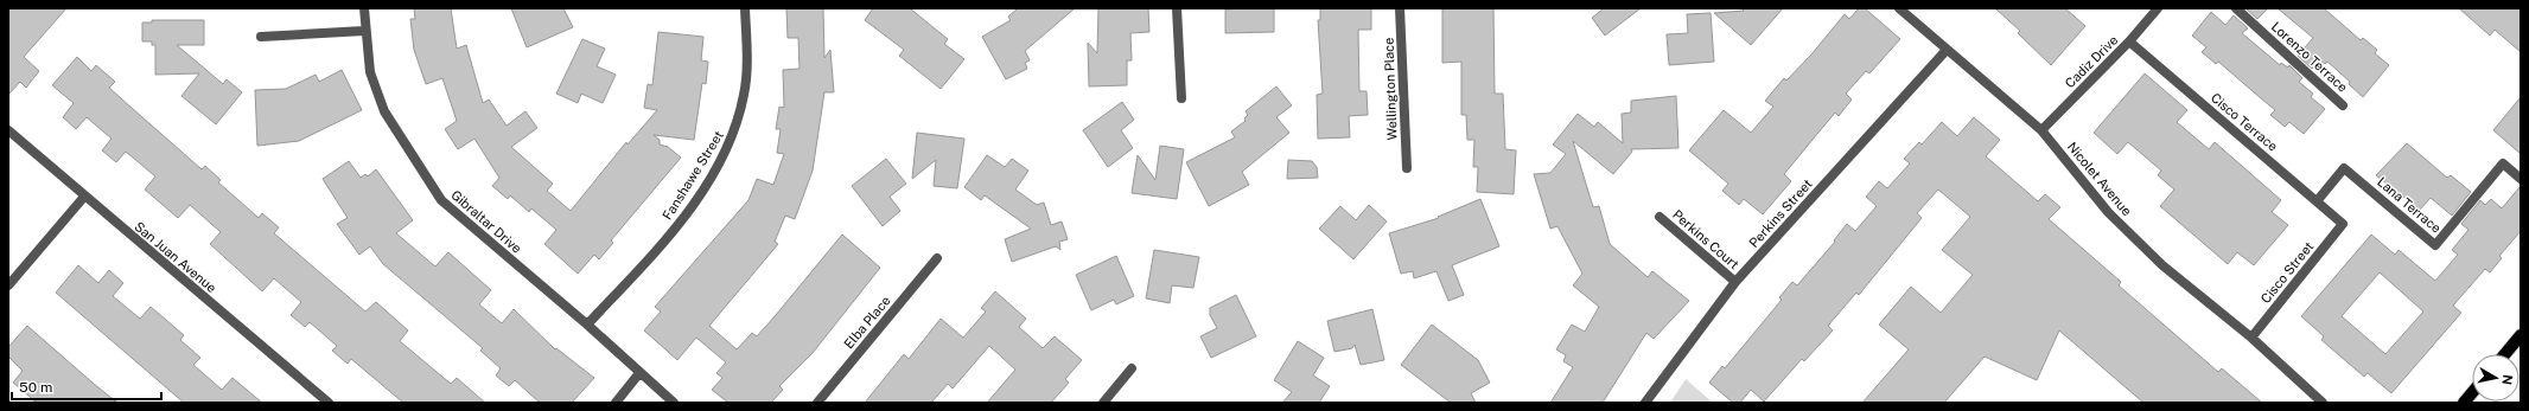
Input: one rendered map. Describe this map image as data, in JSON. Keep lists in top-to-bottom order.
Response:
{
  "streets": {
    "street": [
      "Lorenzo Terrace",
      "Cadiz Drive",
      "Wellington Place",
      "Cisco Terrace",
      "Fanshawe Street",
      "Nicolet Avenue",
      "Lana Terrace",
      "Perkins Street",
      "Gibraltar Drive",
      "Perkins Court",
      "San Juan Avenue",
      "Cisco Street",
      "Elba Place"
    ]
  },
  "crossings": [
    ["Cadiz Drive", "Cisco Terrace"],
    ["Cadiz Drive", "Nicolet Avenue"],
    ["Cisco Terrace", "Lana Terrace"],
    ["Cisco Terrace", "Cisco Street"],
    ["Fanshawe Street", "Gibraltar Drive"],
    ["Nicolet Avenue", "Perkins Street"],
    ["Nicolet Avenue", "Cisco Street"],
    ["Perkins Street", "Perkins Court"]
  ],
  "scale_bar": "50 m",
  "north": "right"
}
